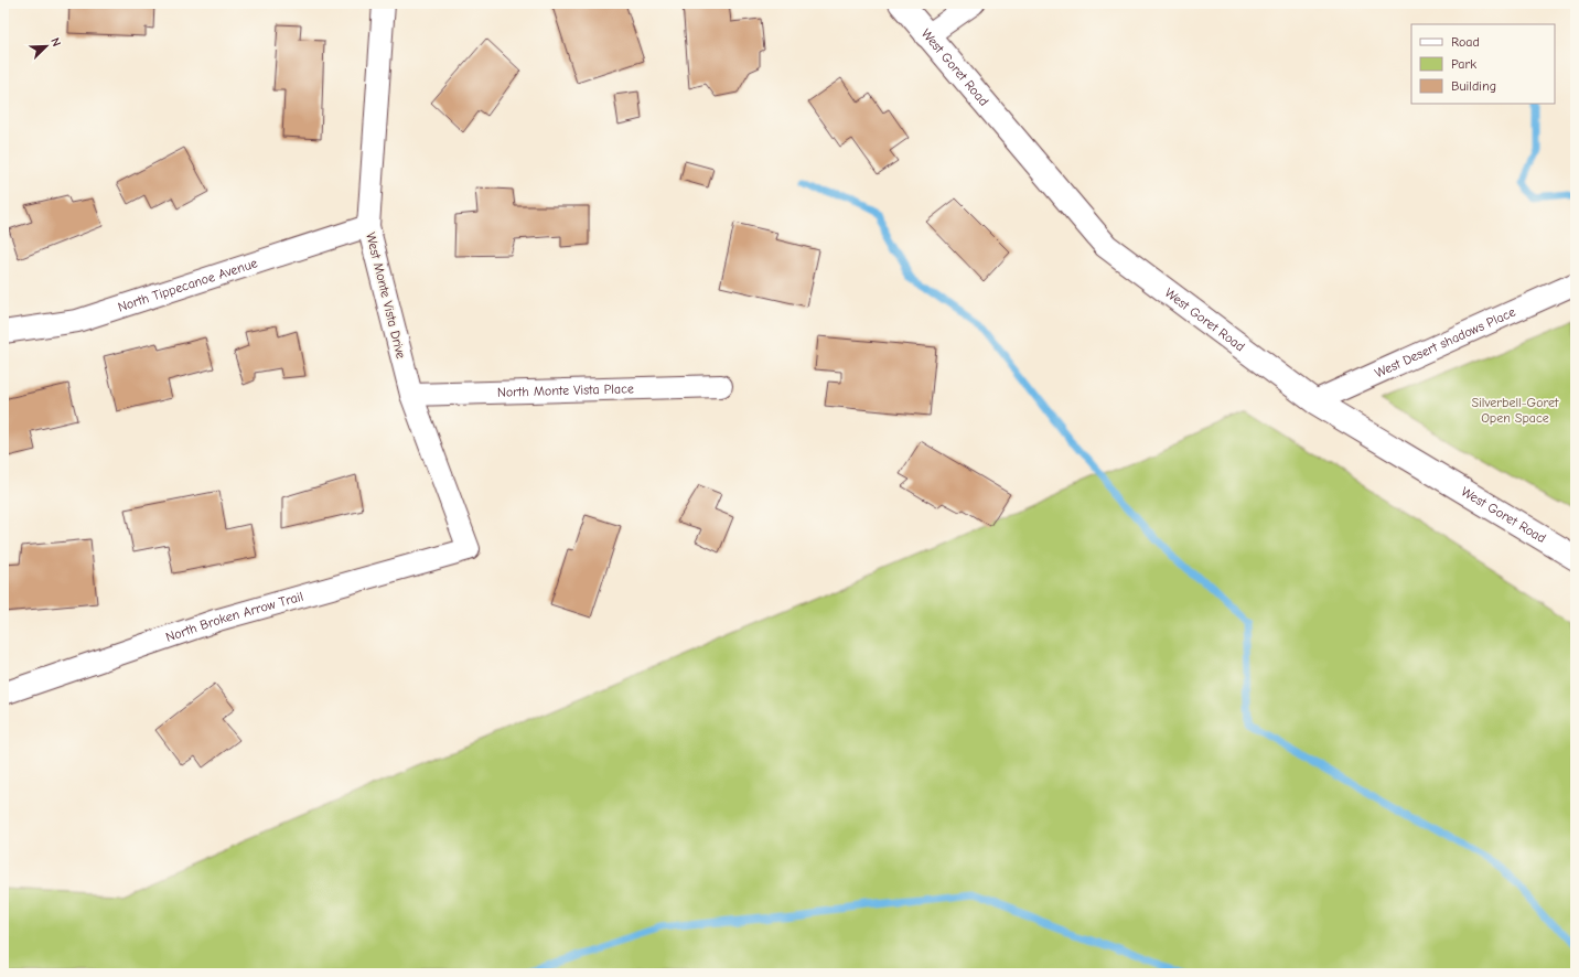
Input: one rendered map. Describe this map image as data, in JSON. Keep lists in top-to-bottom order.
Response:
{
  "streets": {
    "street": [
      "West Goret Road",
      "North Tippecanoe Avenue",
      "West Monte Vista Drive",
      "West Desert shadows Place",
      "North Monte Vista Place",
      "North Broken Arrow Trail"
    ]
  },
  "crossings": [
    ["West Goret Road", "West Desert shadows Place"],
    ["North Tippecanoe Avenue", "West Monte Vista Drive"],
    ["West Monte Vista Drive", "North Monte Vista Place"],
    ["West Monte Vista Drive", "North Broken Arrow Trail"]
  ],
  "parks": ["Silverbell-Goret Open Space"],
  "legend": ["Road", "Park", "Building"],
  "north": "top right"
}
